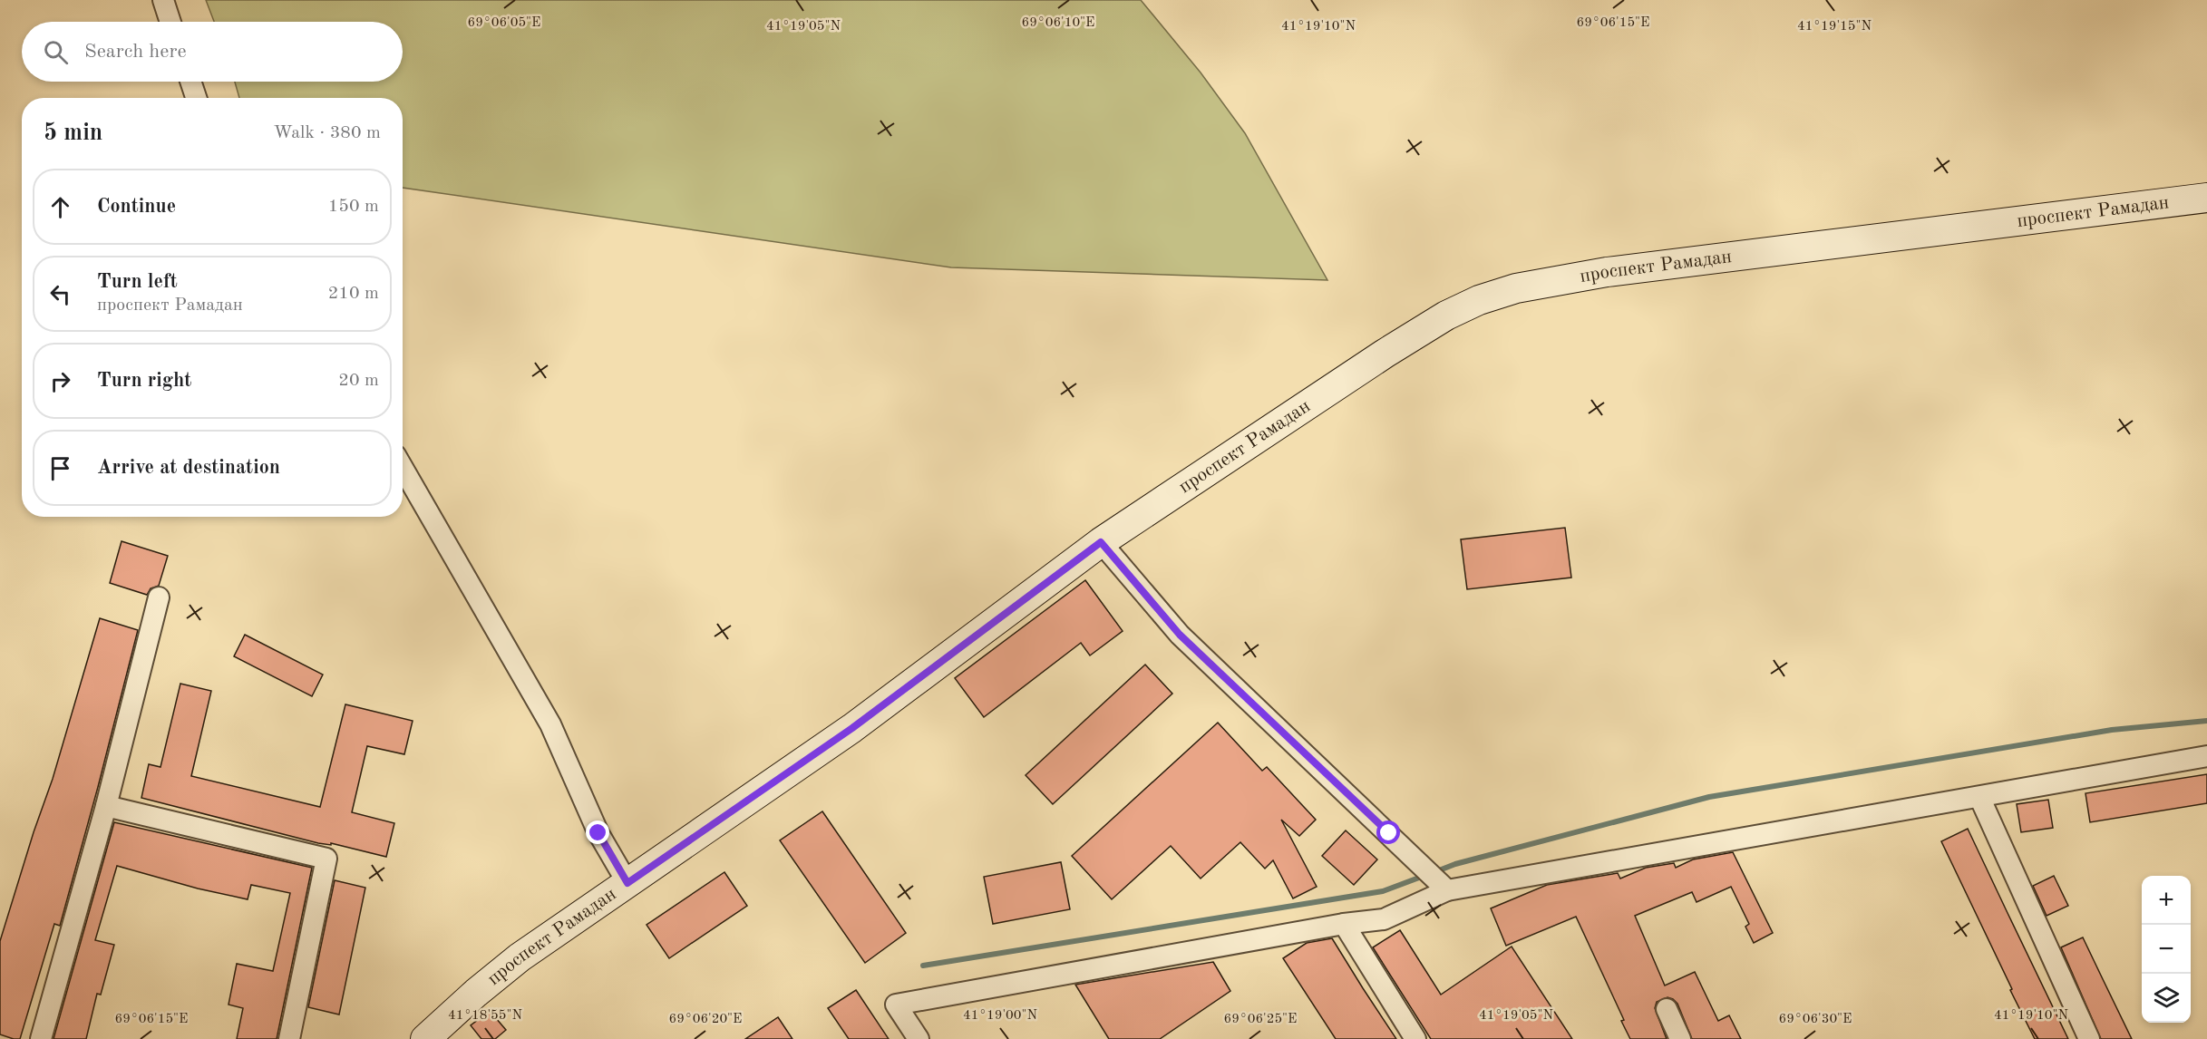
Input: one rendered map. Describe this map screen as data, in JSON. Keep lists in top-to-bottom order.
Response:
{
  "streets": {
    "main road": ["проспект Рамадан"]
  },
  "page": {
    "search": "Search here",
    "heading": ["5 min", "Walk · 380 m"],
    "list": [
      ["Continue", "150 m"],
      ["Turn left", "проспект Рамадан", "210 m"],
      ["Turn right", "20 m"],
      "Arrive at destination"
    ],
    "map_buttons": ["+", "−"]
  },
  "coordinates": [
    "69°06'05\"E",
    "69°06'10\"E",
    "69°06'15\"E",
    "41°19'05\"N",
    "41°19'10\"N",
    "41°19'15\"N",
    "41°18'55\"N",
    "41°19'00\"N",
    "69°06'20\"E",
    "69°06'25\"E",
    "69°06'30\"E"
  ]
}
